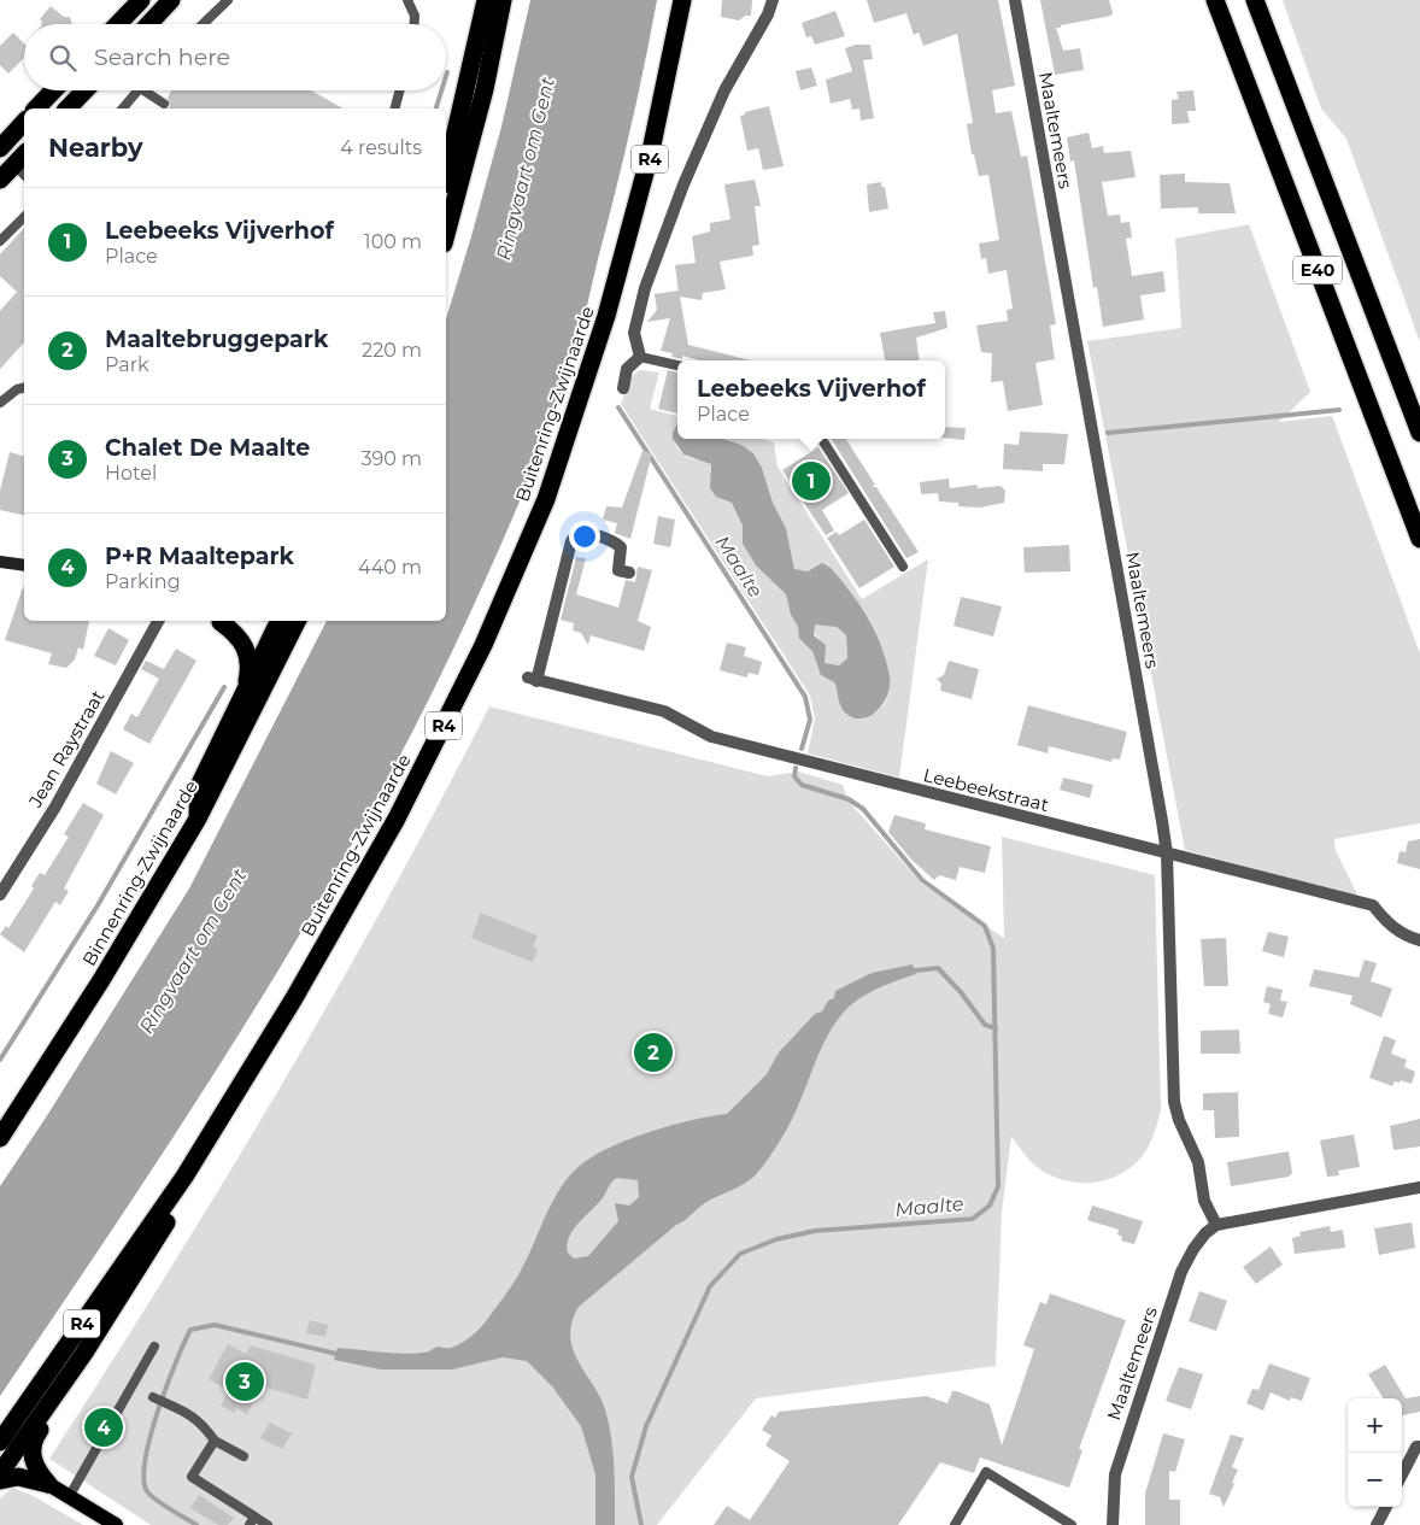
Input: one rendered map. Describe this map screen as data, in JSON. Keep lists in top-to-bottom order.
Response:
{
  "streets": {
    "highway": [
      "R4",
      "E40",
      "Buitenring-Zwijnaarde",
      "Binnenring-Zwijnaarde"
    ],
    "street": ["Maaltemeers", "Jean Raystraat", "Leebeekstraat"]
  },
  "crossings": [
    ["Maaltemeers", "Leebeekstraat"]
  ],
  "water": ["Ringvaart om Gent", "Maalte"],
  "page": {
    "search": "Search here",
    "heading": ["Nearby", "4 results"],
    "list": [
      {
        "mark": "1",
        "name": "Leebeeks Vijverhof",
        "note": "Place",
        "value": "100 m"
      },
      {
        "mark": "2",
        "name": "Maaltebruggepark",
        "note": "Park",
        "value": "220 m"
      },
      {
        "mark": "3",
        "name": "Chalet De Maalte",
        "note": "Hotel",
        "value": "390 m"
      },
      {
        "mark": "4",
        "name": "P+R Maaltepark",
        "note": "Parking",
        "value": "440 m"
      }
    ],
    "popup": ["Leebeeks Vijverhof", "Place"],
    "pins": [
      "1",
      "2",
      "3",
      "4"
    ],
    "map_buttons": ["+", "−"]
  }
}
